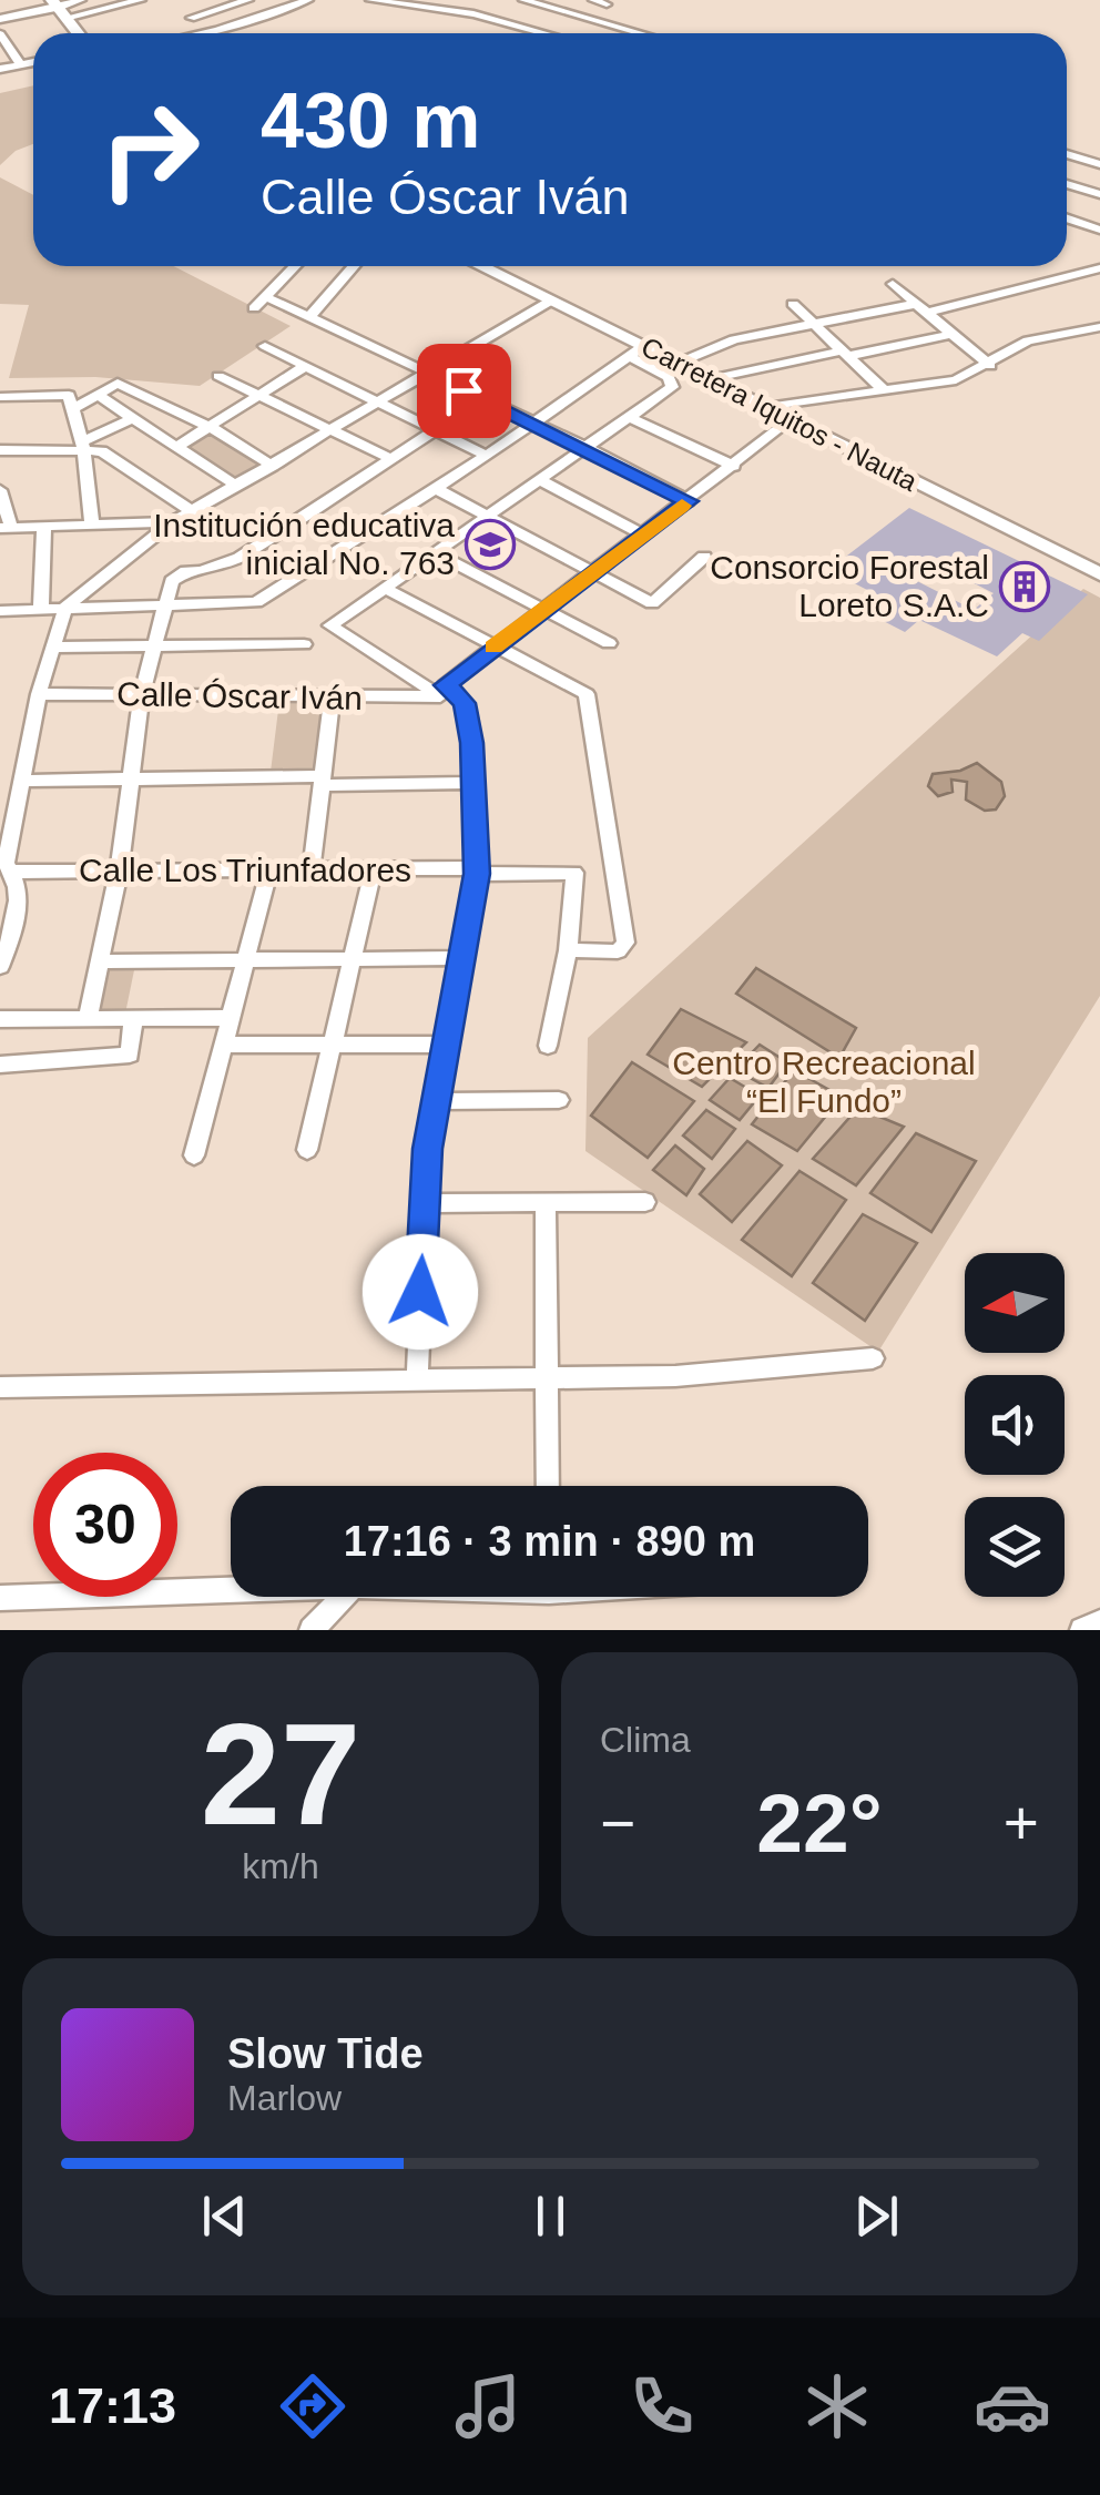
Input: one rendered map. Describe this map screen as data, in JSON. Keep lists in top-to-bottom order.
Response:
{
  "streets": {
    "main road": ["Carretera Iquitos - Nauta"],
    "street": ["Calle Óscar Iván", "Calle Los Triunfadores"]
  },
  "parks": ["Centro Recreacional “El Fundo”"],
  "places": {
    "school or university": ["Institución educativa inicial No. 763"],
    "building": ["Consorcio Forestal Loreto S.A.C"]
  },
  "north": "left",
  "page": {
    "turn": ["430 m", "Calle Óscar Iván"],
    "limit": "30",
    "trip": "17:16 · 3 min · 890 m",
    "tile": [
      ["27", "km/h"],
      "Clima"
    ],
    "heat": ["−", "22°", "+"],
    "song": ["Slow Tide", "Marlow"],
    "tabs": "17:13"
  }
}
